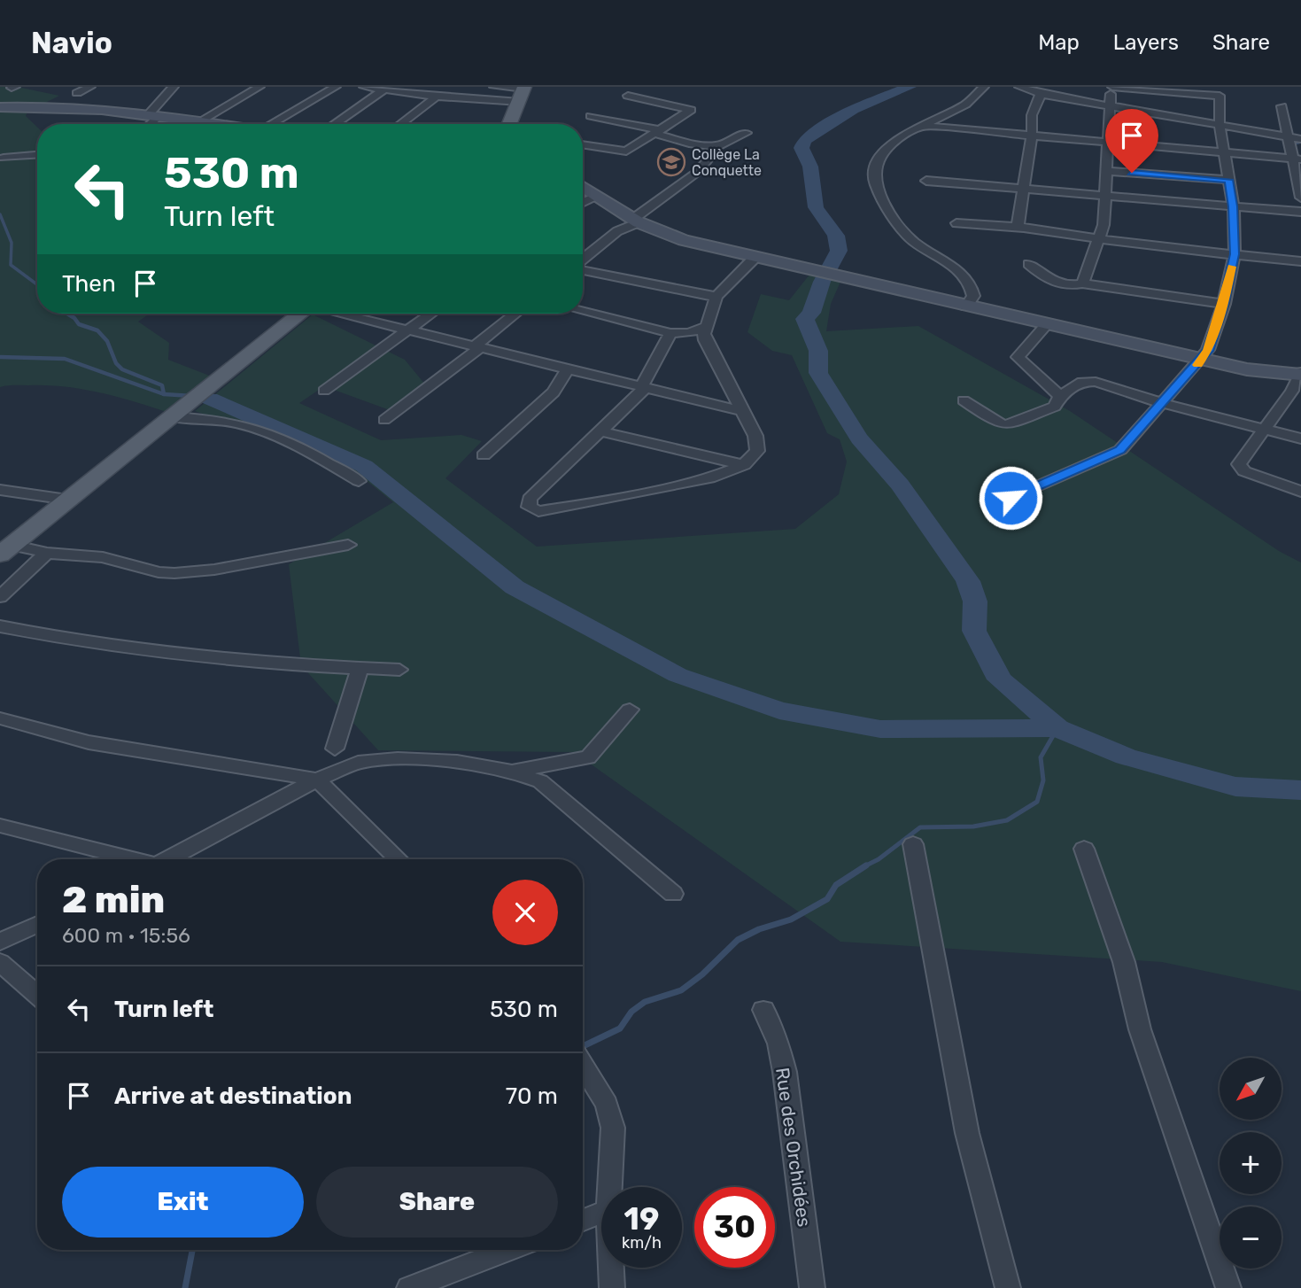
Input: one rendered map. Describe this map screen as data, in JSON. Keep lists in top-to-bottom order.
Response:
{
  "streets": {
    "street": ["Rue des Orchidées"]
  },
  "places": {
    "school or university": ["Collège La Conquette"]
  },
  "north": "bottom left",
  "page": {
    "header": "Navio",
    "nav": ["Map", "Layers", "Share"],
    "turn": ["530 m", "Turn left"],
    "then": "Then",
    "heading": ["2 min", "600 m · 15:56"],
    "list": [
      {
        "name": "Turn left",
        "value": "530 m"
      },
      {
        "name": "Arrive at destination",
        "value": "70 m"
      }
    ],
    "map_buttons": ["+", "−"],
    "buttons": ["Exit", "Share"],
    "speed": "19 km/h",
    "limit": "30"
  }
}
